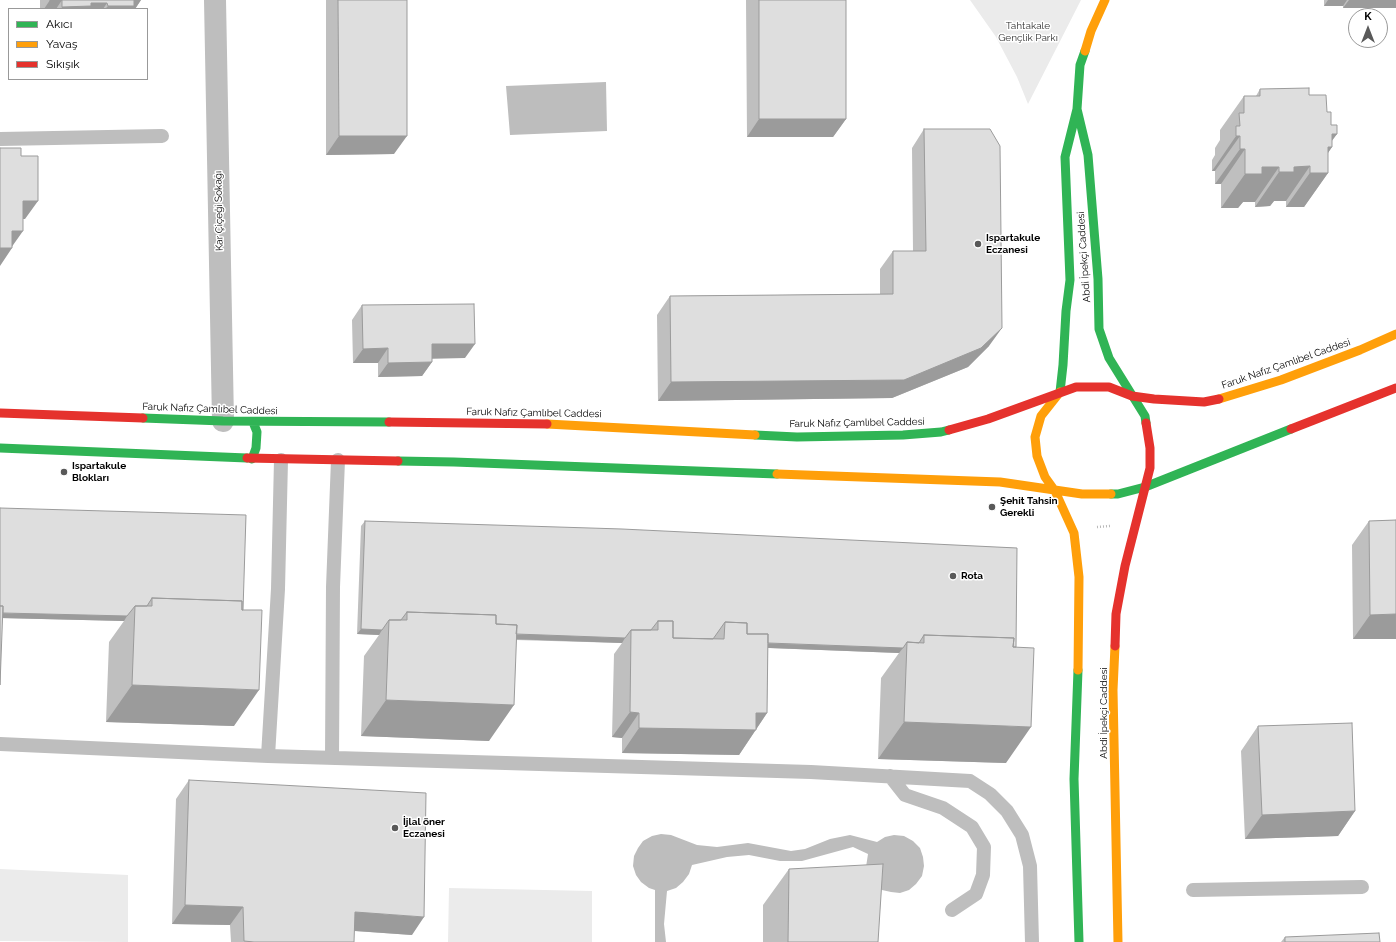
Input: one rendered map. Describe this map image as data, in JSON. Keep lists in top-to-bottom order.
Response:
{
  "streets": {
    "street": ["Kar Çiçeği Sokağı", "Abdi İpekçi Caddesi", "Faruk Nafız Çamlıbel Caddesi"]
  },
  "crossings": [
    ["Kar Çiçeği Sokağı", "Faruk Nafız Çamlıbel Caddesi"],
    ["Abdi İpekçi Caddesi", "Faruk Nafız Çamlıbel Caddesi"]
  ],
  "parks": ["Tahtakale Gençlik Parkı"],
  "places": [
    "Ispartakule Eczanesi",
    "Ispartakule Blokları",
    "Şehit Tahsin Gerekli",
    "Rota",
    "İjlal öner Eczanesi"
  ],
  "legend": ["Akıcı", "Yavaş", "Sıkışık"],
  "north": "top"
}
